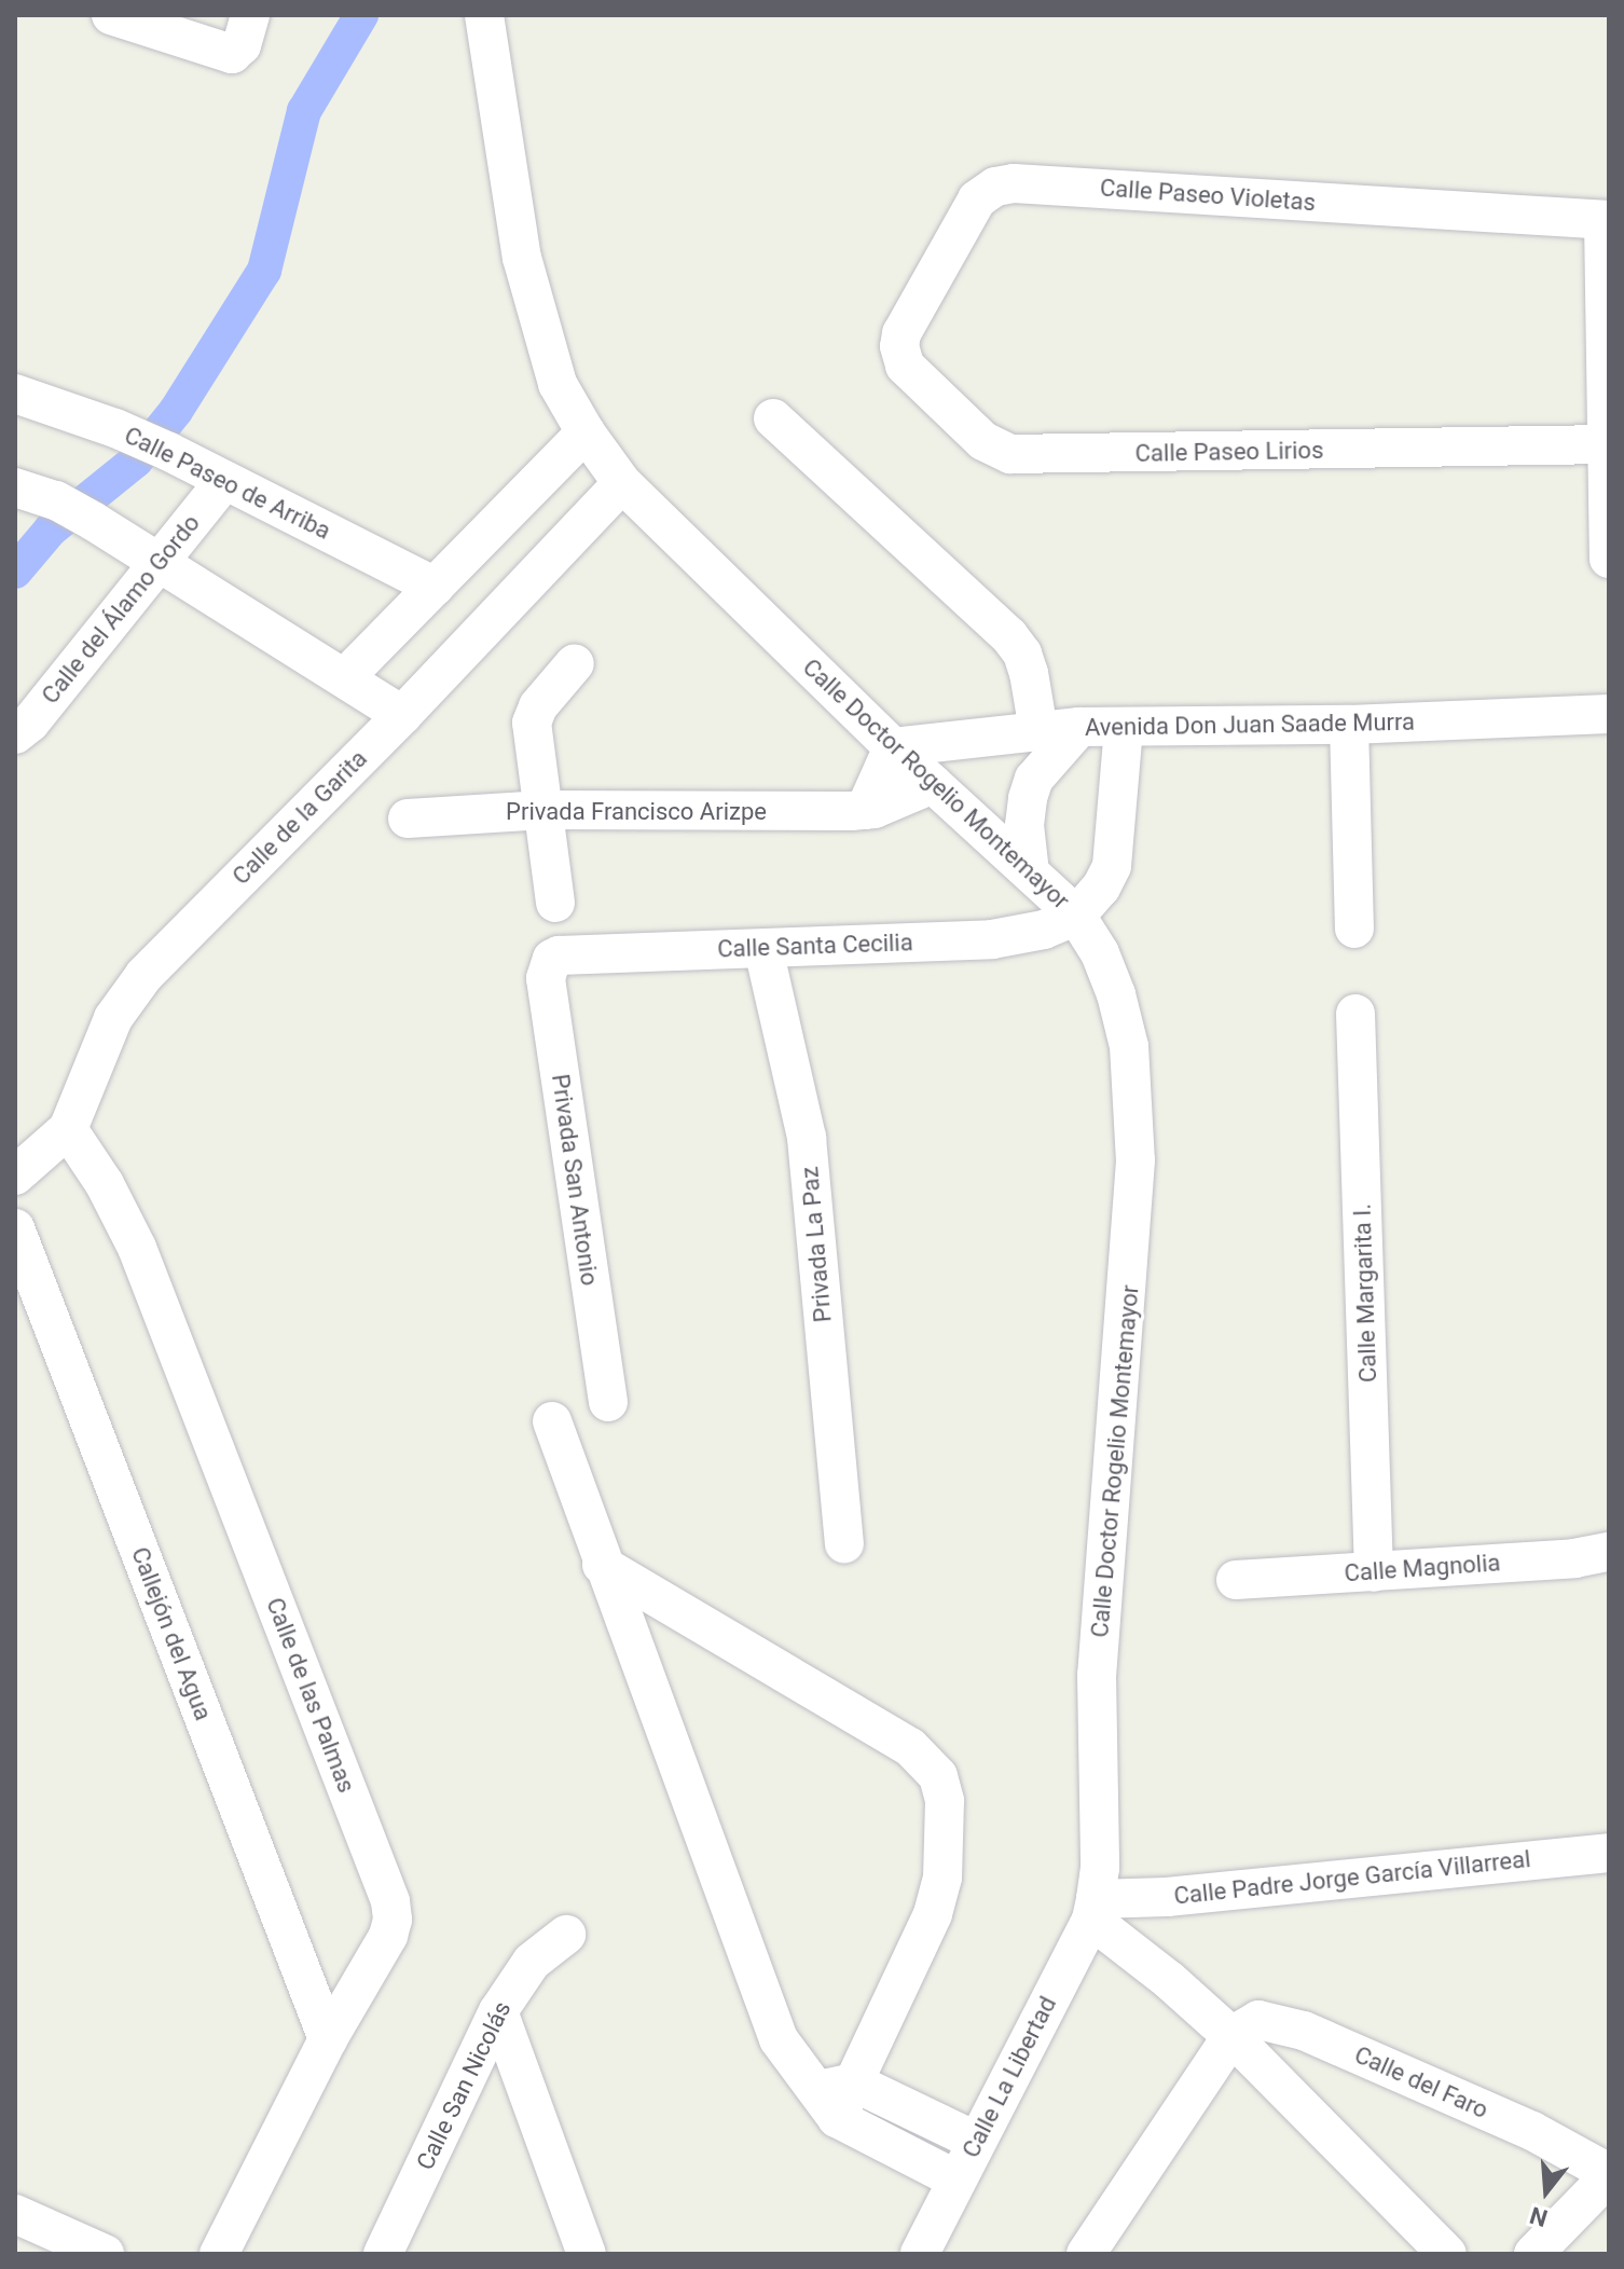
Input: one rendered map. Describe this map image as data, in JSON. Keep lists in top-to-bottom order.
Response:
{
  "streets": {
    "street": [
      "Calle Paseo Violetas",
      "Calle Paseo Lirios",
      "Calle Paseo de Arriba",
      "Calle del Álamo Gordo",
      "Avenida Don Juan Saade Murra",
      "Calle Doctor Rogelio Montemayor",
      "Privada Francisco Arizpe",
      "Calle de la Garita",
      "Calle Santa Cecilia",
      "Privada San Antonio",
      "Privada La Paz",
      "Calle Margarita I.",
      "Calle Magnolia",
      "Callejón del Agua",
      "Calle de las Palmas",
      "Calle Padre Jorge García Villarreal",
      "Calle La Libertad",
      "Calle del Faro",
      "Calle San Nicolás"
    ]
  },
  "crossings": [
    ["Calle Paseo Violetas", "Calle Paseo Lirios"],
    ["Calle Paseo de Arriba", "Calle del Álamo Gordo"],
    ["Avenida Don Juan Saade Murra", "Calle Doctor Rogelio Montemayor"],
    ["Calle Doctor Rogelio Montemayor", "Privada Francisco Arizpe"],
    ["Calle Doctor Rogelio Montemayor", "Calle de la Garita"],
    ["Calle Doctor Rogelio Montemayor", "Calle Santa Cecilia"],
    ["Calle Doctor Rogelio Montemayor", "Calle Padre Jorge García Villarreal"],
    ["Calle Doctor Rogelio Montemayor", "Calle La Libertad"],
    ["Calle de la Garita", "Calle de las Palmas"],
    ["Calle Santa Cecilia", "Privada San Antonio"],
    ["Calle Santa Cecilia", "Privada La Paz"],
    ["Calle Margarita I.", "Calle Magnolia"],
    ["Callejón del Agua", "Calle de las Palmas"],
    ["Calle Padre Jorge García Villarreal", "Calle La Libertad"]
  ],
  "north": "bottom"
}
